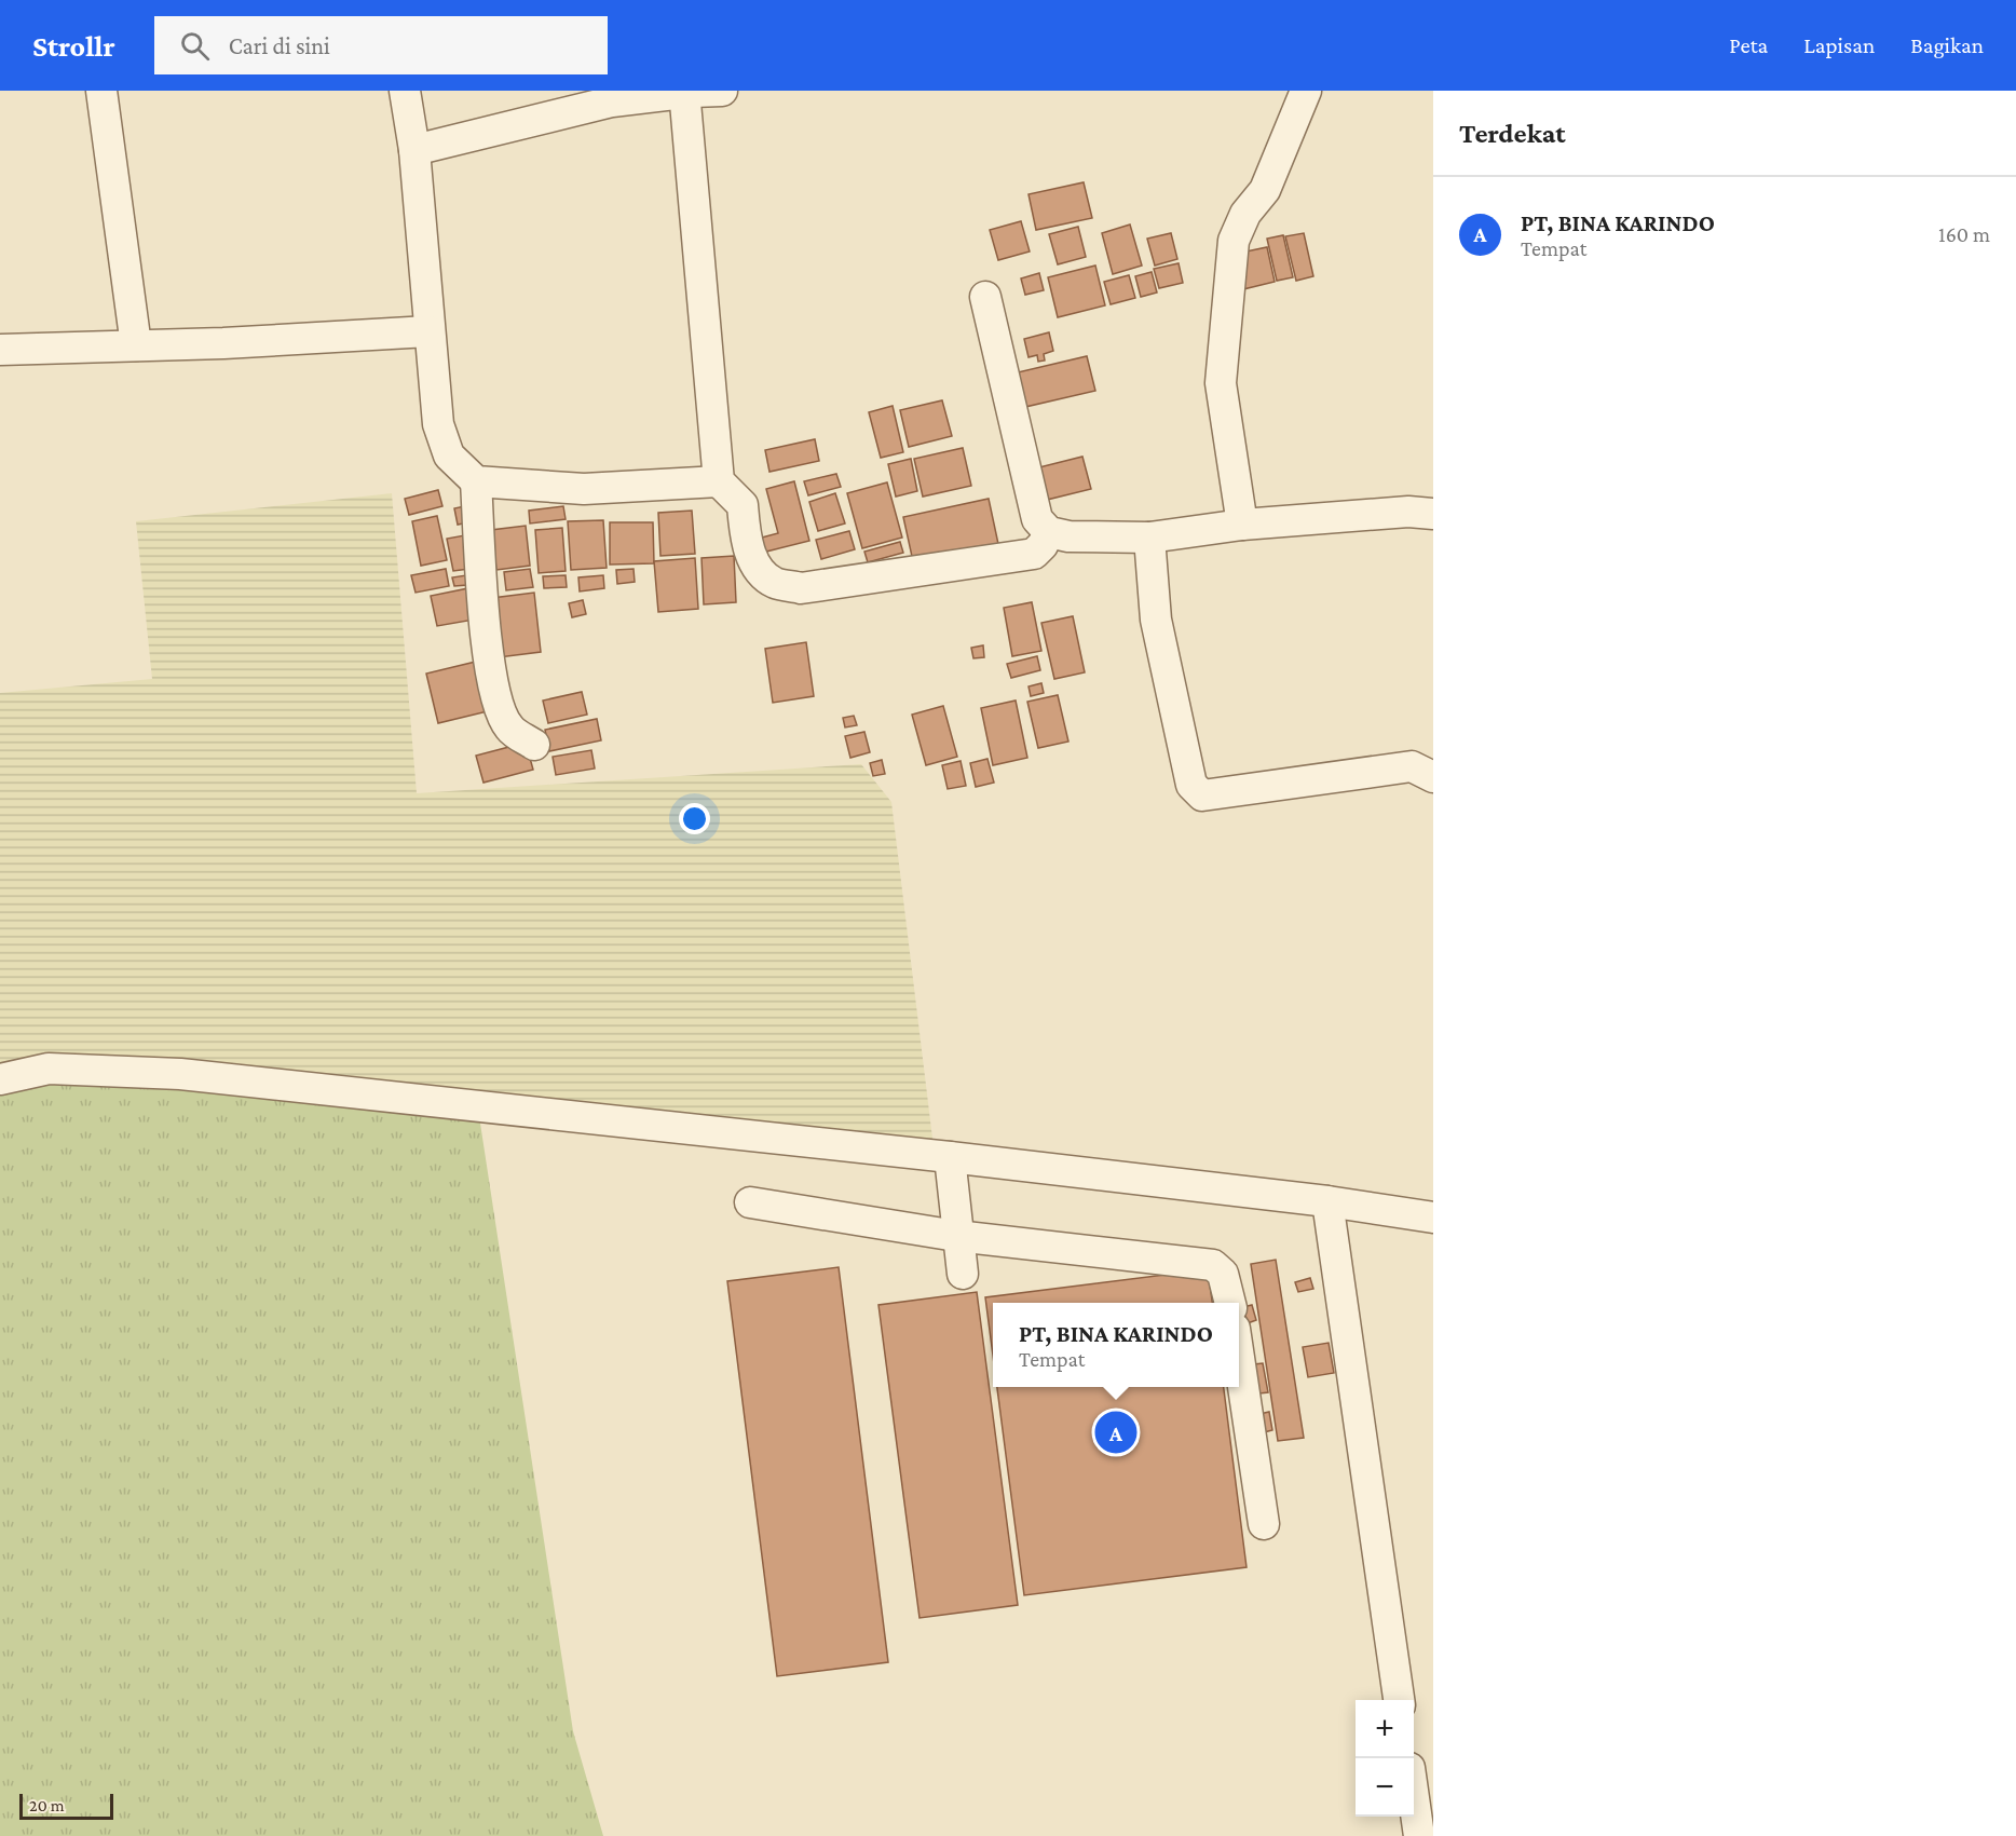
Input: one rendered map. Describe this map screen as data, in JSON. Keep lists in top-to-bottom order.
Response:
{
  "scale_bar": "20 m",
  "page": {
    "header": "Strollr",
    "search": "Cari di sini",
    "nav": ["Peta", "Lapisan", "Bagikan"],
    "heading": "Terdekat",
    "list": [
      {
        "mark": "A",
        "name": "PT, BINA KARINDO",
        "note": "Tempat",
        "value": "160 m"
      }
    ],
    "popup": ["PT, BINA KARINDO", "Tempat"],
    "pins": "A",
    "map_buttons": ["+", "−"],
    "scale": "20 m"
  }
}
